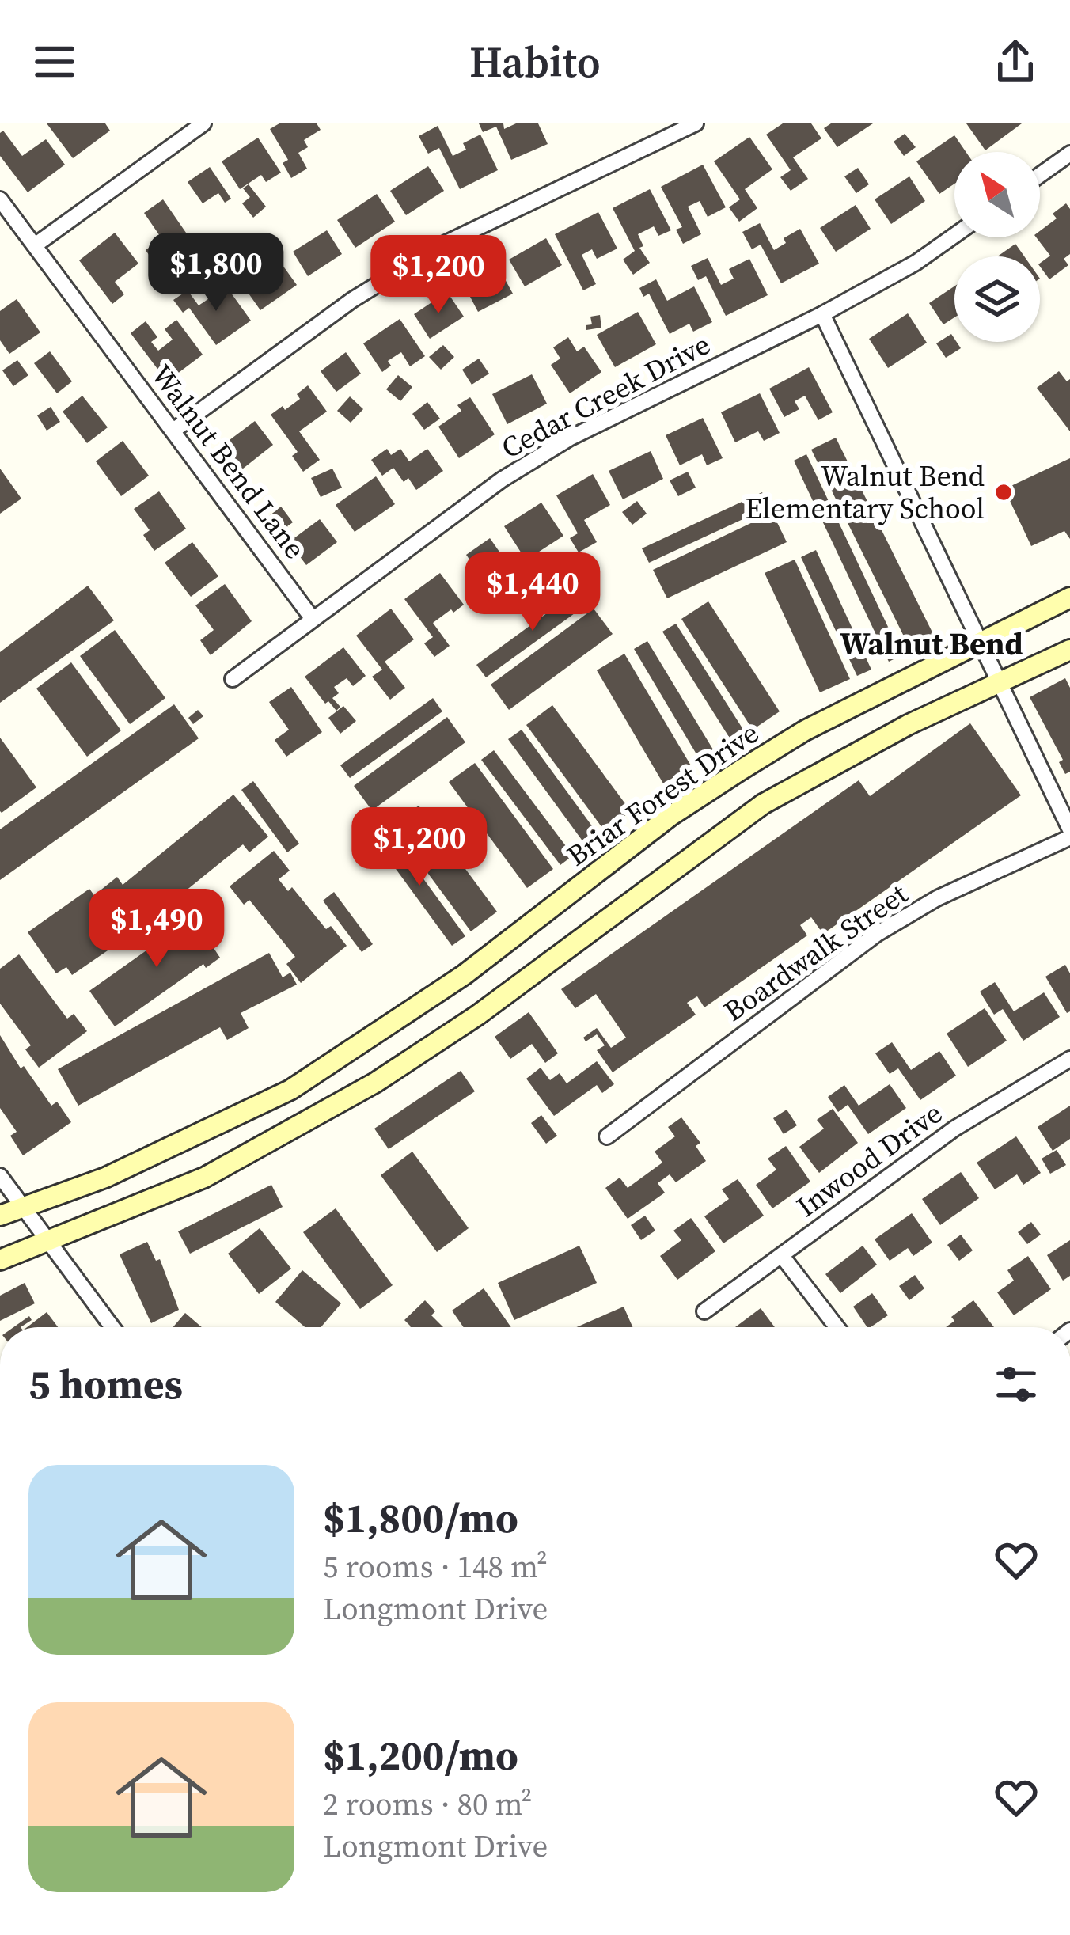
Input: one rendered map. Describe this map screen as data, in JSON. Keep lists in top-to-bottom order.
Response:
{
  "streets": {
    "main road": ["Briar Forest Drive"],
    "street": [
      "Cedar Creek Drive",
      "Walnut Bend Lane",
      "Boardwalk Street",
      "Inwood Drive"
    ]
  },
  "crossings": [
    ["Cedar Creek Drive", "Walnut Bend Lane"]
  ],
  "districts": ["Walnut Bend"],
  "places": ["Walnut Bend Elementary School"],
  "north": "top left",
  "page": {
    "header": "Habito",
    "price": [
      "$1,800",
      "$1,200",
      "$1,440",
      "$1,200",
      "$1,490"
    ],
    "heading": "5 homes",
    "list": [
      {
        "name": "$1,800/mo",
        "note": "5 rooms · 148 m² · Longmont Drive"
      },
      {
        "name": "$1,200/mo",
        "note": "2 rooms · 80 m² · Longmont Drive"
      }
    ]
  }
}
